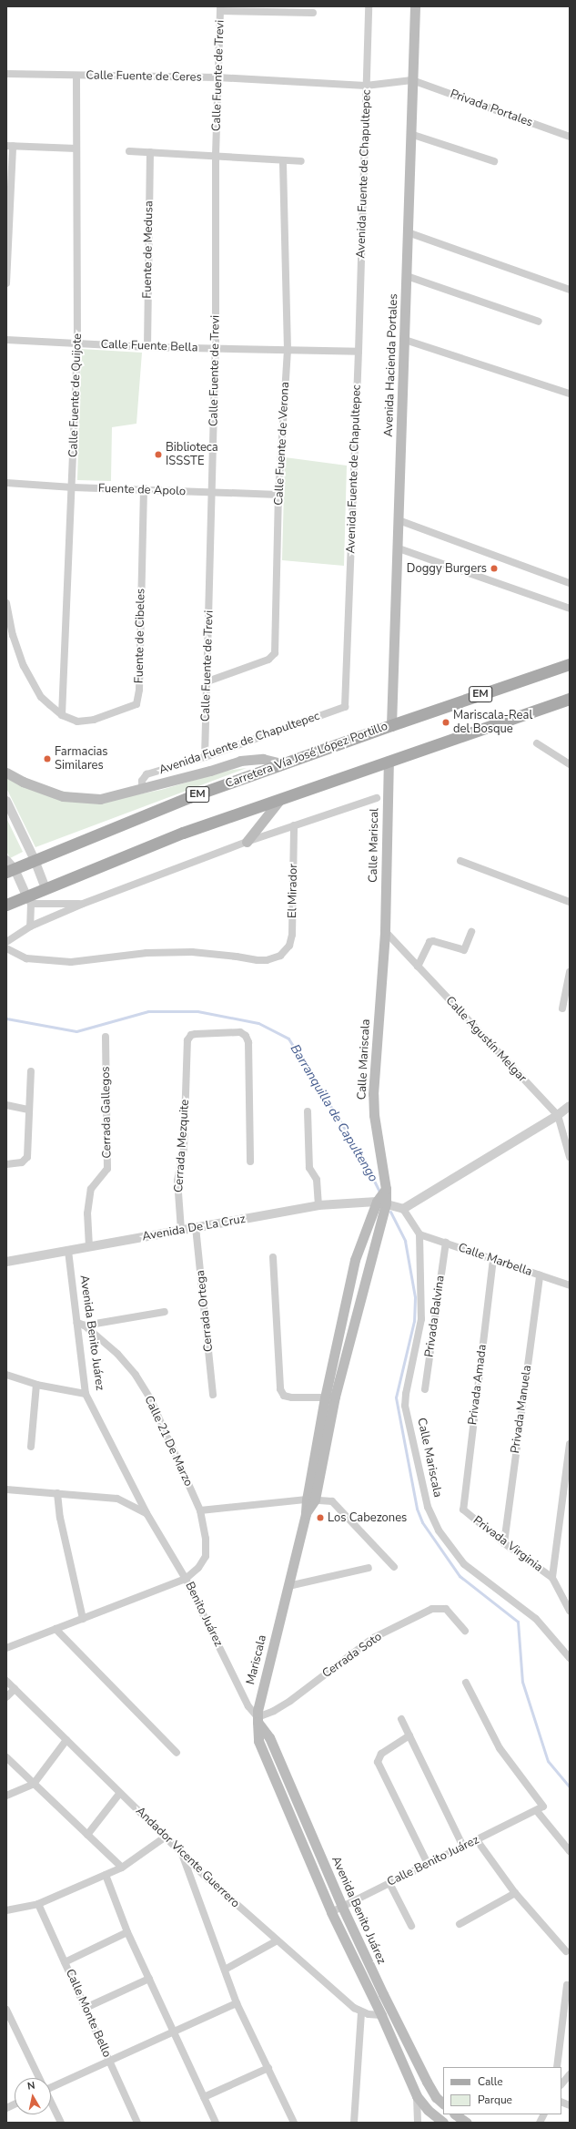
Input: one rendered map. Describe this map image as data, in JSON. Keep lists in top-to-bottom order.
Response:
{
  "streets": {
    "main road": [
      "Avenida Hacienda Portales",
      "EM",
      "Carretera Vía José López Portillo",
      "Calle Mariscal",
      "Calle Mariscala",
      "Avenida Benito Juárez",
      "Mariscala"
    ],
    "street": [
      "Calle Fuente de Trevi",
      "Calle Fuente de Ceres",
      "Privada Portales",
      "Avenida Fuente de Chapultepec",
      "Fuente de Medusa",
      "Calle Fuente Bella",
      "Calle Fuente de Quijote",
      "Calle Fuente de Verona",
      "Fuente de Apolo",
      "Fuente de Cibeles",
      "El Mirador",
      "Calle Agustín Melgar",
      "Cerrada Gallegos",
      "Cerrada Mezquite",
      "Avenida De La Cruz",
      "Calle Marbella",
      "Cerrada Ortega",
      "Privada Balvina",
      "Privada Amada",
      "Privada Manuela",
      "Calle 21 De Marzo",
      "Privada Virginia",
      "Benito Juárez",
      "Cerrada Soto",
      "Andador Vicente Guerrero",
      "Calle Benito Juárez",
      "Calle Monte Bello"
    ]
  },
  "crossings": [
    ["Calle Fuente de Trevi", "Calle Fuente de Ceres"],
    ["Calle Fuente de Trevi", "Avenida Fuente de Chapultepec"],
    ["Calle Fuente de Trevi", "Calle Fuente Bella"],
    ["Calle Fuente de Trevi", "Calle Fuente de Verona"],
    ["Calle Fuente de Trevi", "Fuente de Apolo"],
    ["Calle Fuente de Ceres", "Privada Portales"],
    ["Calle Fuente de Ceres", "Avenida Fuente de Chapultepec"],
    ["Calle Fuente de Ceres", "Avenida Hacienda Portales"],
    ["Calle Fuente de Ceres", "Calle Fuente de Quijote"],
    ["Privada Portales", "Avenida Hacienda Portales"],
    ["Avenida Fuente de Chapultepec", "Calle Fuente Bella"],
    ["Fuente de Medusa", "Calle Fuente Bella"],
    ["Calle Fuente Bella", "Calle Fuente de Quijote"],
    ["Calle Fuente Bella", "Calle Fuente de Verona"],
    ["Avenida Hacienda Portales", "Carretera Vía José López Portillo"],
    ["Calle Fuente de Quijote", "Fuente de Apolo"],
    ["Calle Fuente de Quijote", "Fuente de Cibeles"],
    ["Calle Fuente de Verona", "Fuente de Apolo"],
    ["Fuente de Apolo", "Fuente de Cibeles"],
    ["Calle Mariscal", "Calle Agustín Melgar"],
    ["Calle Mariscal", "Calle Mariscala"],
    ["Calle Agustín Melgar", "Calle Mariscala"],
    ["Calle Mariscala", "Avenida De La Cruz"],
    ["Calle Mariscala", "Calle Marbella"],
    ["Calle Mariscala", "Mariscala"],
    ["Cerrada Gallegos", "Avenida De La Cruz"],
    ["Cerrada Mezquite", "Avenida De La Cruz"],
    ["Avenida De La Cruz", "Cerrada Ortega"],
    ["Avenida De La Cruz", "Avenida Benito Juárez"],
    ["Calle Marbella", "Privada Balvina"],
    ["Calle Marbella", "Privada Amada"],
    ["Calle Marbella", "Privada Manuela"],
    ["Avenida Benito Juárez", "Calle 21 De Marzo"],
    ["Avenida Benito Juárez", "Benito Juárez"],
    ["Avenida Benito Juárez", "Cerrada Soto"],
    ["Avenida Benito Juárez", "Mariscala"],
    ["Avenida Benito Juárez", "Andador Vicente Guerrero"],
    ["Avenida Benito Juárez", "Calle Benito Juárez"],
    ["Privada Amada", "Privada Virginia"],
    ["Privada Manuela", "Privada Virginia"],
    ["Calle 21 De Marzo", "Benito Juárez"],
    ["Benito Juárez", "Cerrada Soto"],
    ["Benito Juárez", "Mariscala"],
    ["Cerrada Soto", "Mariscala"]
  ],
  "water": ["Barranquilla de Capultengo"],
  "places": [
    "Biblioteca ISSSTE",
    "Doggy Burgers",
    "Mariscala-Real del Bosque",
    "Farmacias Similares",
    "Los Cabezones"
  ],
  "legend": ["Calle", "Parque"],
  "north": "top"
}
